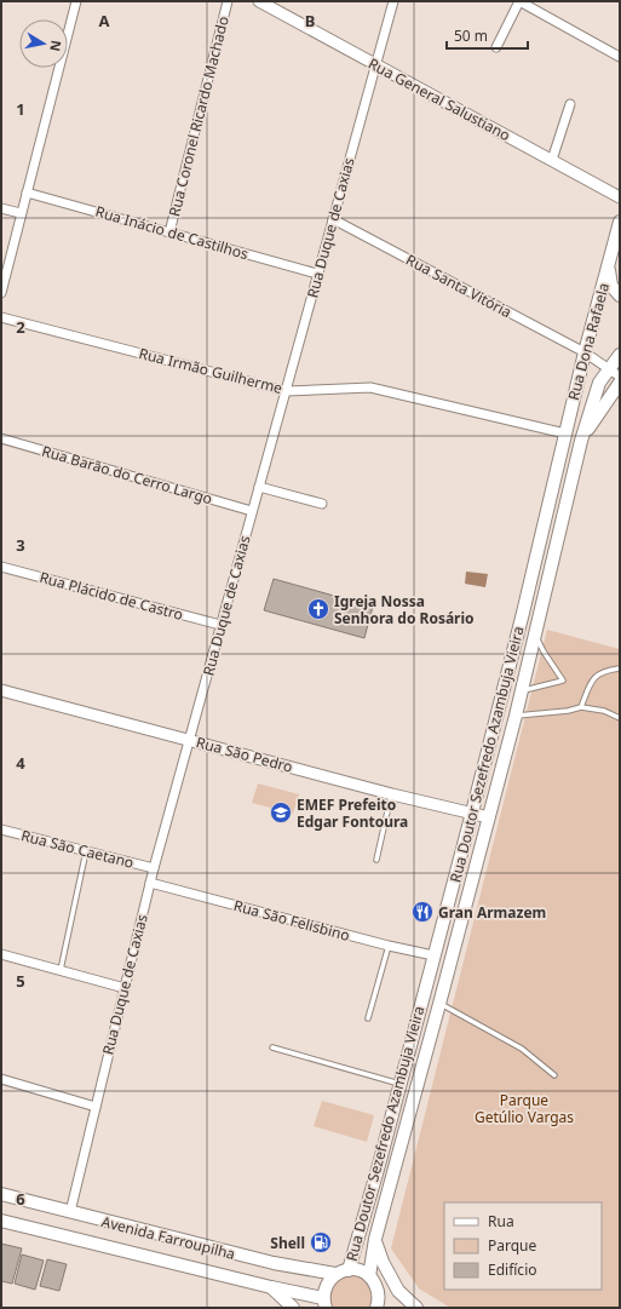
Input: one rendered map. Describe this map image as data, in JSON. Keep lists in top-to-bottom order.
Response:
{
  "streets": {
    "main road": ["Rua Dona Rafaela", "Rua Doutor Sezefredo Azambuja Vieira", "Avenida Farroupilha"],
    "street": [
      "Rua General Salustiano",
      "Rua Coronel Ricardo Machado",
      "Rua Duque de Caxias",
      "Rua Inácio de Castilhos",
      "Rua Santa Vitória",
      "Rua Irmão Guilherme",
      "Rua Barão do Cerro Largo",
      "Rua Plácido de Castro",
      "Rua São Pedro",
      "Rua São Caetano",
      "Rua São Felisbino"
    ]
  },
  "crossings": [
    ["Rua General Salustiano", "Rua Duque de Caxias"],
    ["Rua Coronel Ricardo Machado", "Rua Inácio de Castilhos"],
    ["Rua Duque de Caxias", "Rua Inácio de Castilhos"],
    ["Rua Duque de Caxias", "Rua Santa Vitória"],
    ["Rua Duque de Caxias", "Rua Irmão Guilherme"],
    ["Rua Duque de Caxias", "Rua Barão do Cerro Largo"],
    ["Rua Duque de Caxias", "Rua Plácido de Castro"],
    ["Rua Duque de Caxias", "Rua São Pedro"],
    ["Rua Duque de Caxias", "Rua São Caetano"],
    ["Rua Duque de Caxias", "Rua São Felisbino"],
    ["Rua Duque de Caxias", "Avenida Farroupilha"],
    ["Rua Santa Vitória", "Rua Dona Rafaela"],
    ["Rua Santa Vitória", "Rua Doutor Sezefredo Azambuja Vieira"],
    ["Rua Dona Rafaela", "Rua Irmão Guilherme"],
    ["Rua Dona Rafaela", "Rua Doutor Sezefredo Azambuja Vieira"],
    ["Rua Irmão Guilherme", "Rua Doutor Sezefredo Azambuja Vieira"],
    ["Rua São Pedro", "Rua Doutor Sezefredo Azambuja Vieira"],
    ["Rua Doutor Sezefredo Azambuja Vieira", "Rua São Felisbino"]
  ],
  "parks": ["Parque Getúlio Vargas"],
  "places": {
    "church": ["Igreja Nossa Senhora do Rosário"],
    "school or university": ["EMEF Prefeito Edgar Fontoura"],
    "restaurant": ["Gran Armazem"],
    "fuel station": ["Shell"]
  },
  "legend": ["Rua", "Parque", "Edifício"],
  "scale_bar": "50 m",
  "north": "right",
  "grid": {
    "columns": ["A", "B"],
    "rows": [
      "1",
      "2",
      "3",
      "4",
      "5",
      "6"
    ]
  }
}
